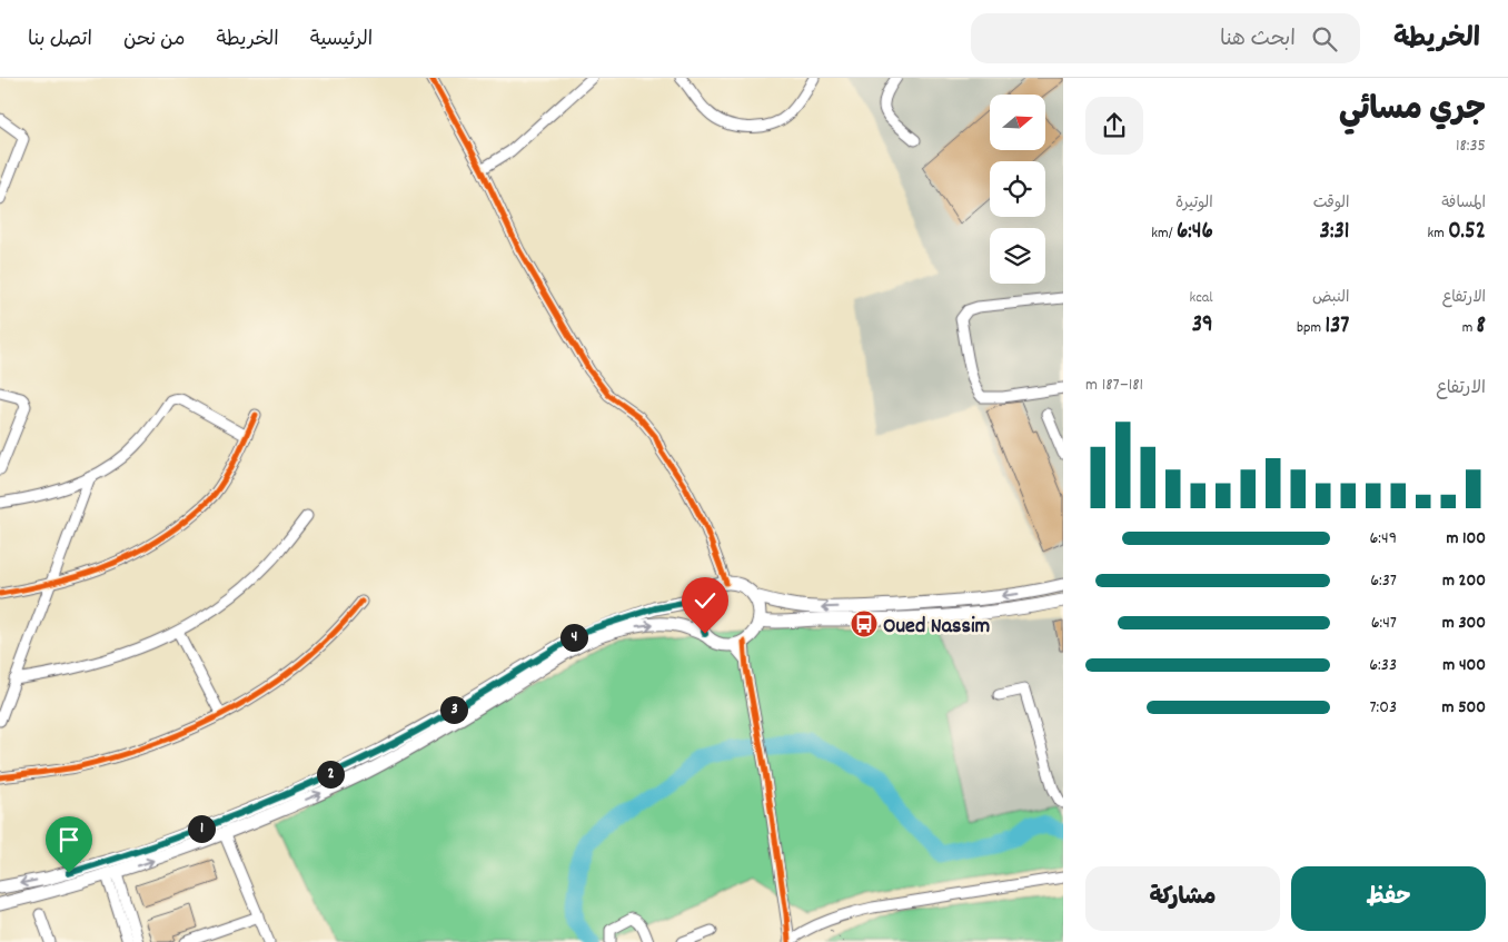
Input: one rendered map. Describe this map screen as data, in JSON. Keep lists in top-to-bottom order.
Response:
{
  "places": {
    "bus stop": ["Oued Nassim"]
  },
  "north": "right",
  "page": {
    "header": "الخريطة",
    "search": "ابحث هنا",
    "nav": [
      "الرئيسية",
      "الخريطة",
      "من نحن",
      "اتصل بنا"
    ],
    "heading": ["جري مسائي", "18:35"],
    "stats": [
      ["المسافة", "0.52 km"],
      ["الوقت", "3:31"],
      ["الوتيرة", "6:46 /km"],
      ["الارتفاع", "8 m"],
      ["النبض", "137 bpm"],
      ["kcal", "39"]
    ],
    "chart": ["الارتفاع", "181–187 m"],
    "list": [
      {
        "name": "100 m",
        "note": "6:49"
      },
      {
        "name": "200 m",
        "note": "6:37"
      },
      {
        "name": "300 m",
        "note": "6:47"
      },
      {
        "name": "400 m",
        "note": "6:33"
      },
      {
        "name": "500 m",
        "note": "7:03"
      }
    ],
    "pins": [
      "4",
      "3",
      "2",
      "1"
    ],
    "buttons": ["حفظ", "مشاركة"]
  }
}
